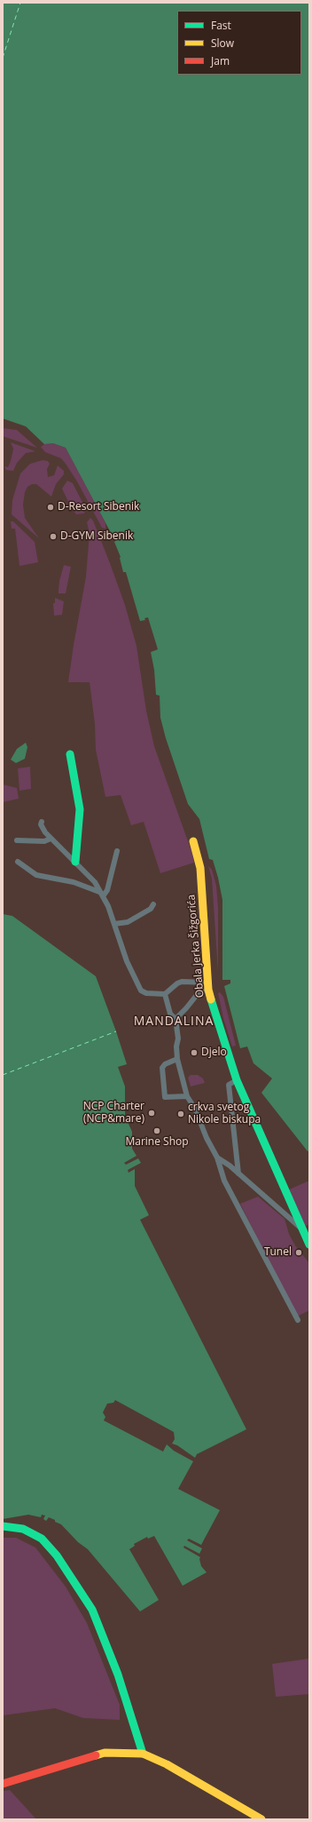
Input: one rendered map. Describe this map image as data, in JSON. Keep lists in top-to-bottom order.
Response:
{
  "streets": {
    "street": ["Obala Jerka Šižgorića"]
  },
  "districts": ["MANDALINA"],
  "places": [
    "D-Resort Sibenik",
    "D-GYM Sibenik",
    "Djelo",
    "NCP Charter (NCP&mare)",
    "crkva svetog Nikole biskupa",
    "Marine Shop",
    "Tunel"
  ],
  "legend": ["Fast", "Slow", "Jam"]
}
